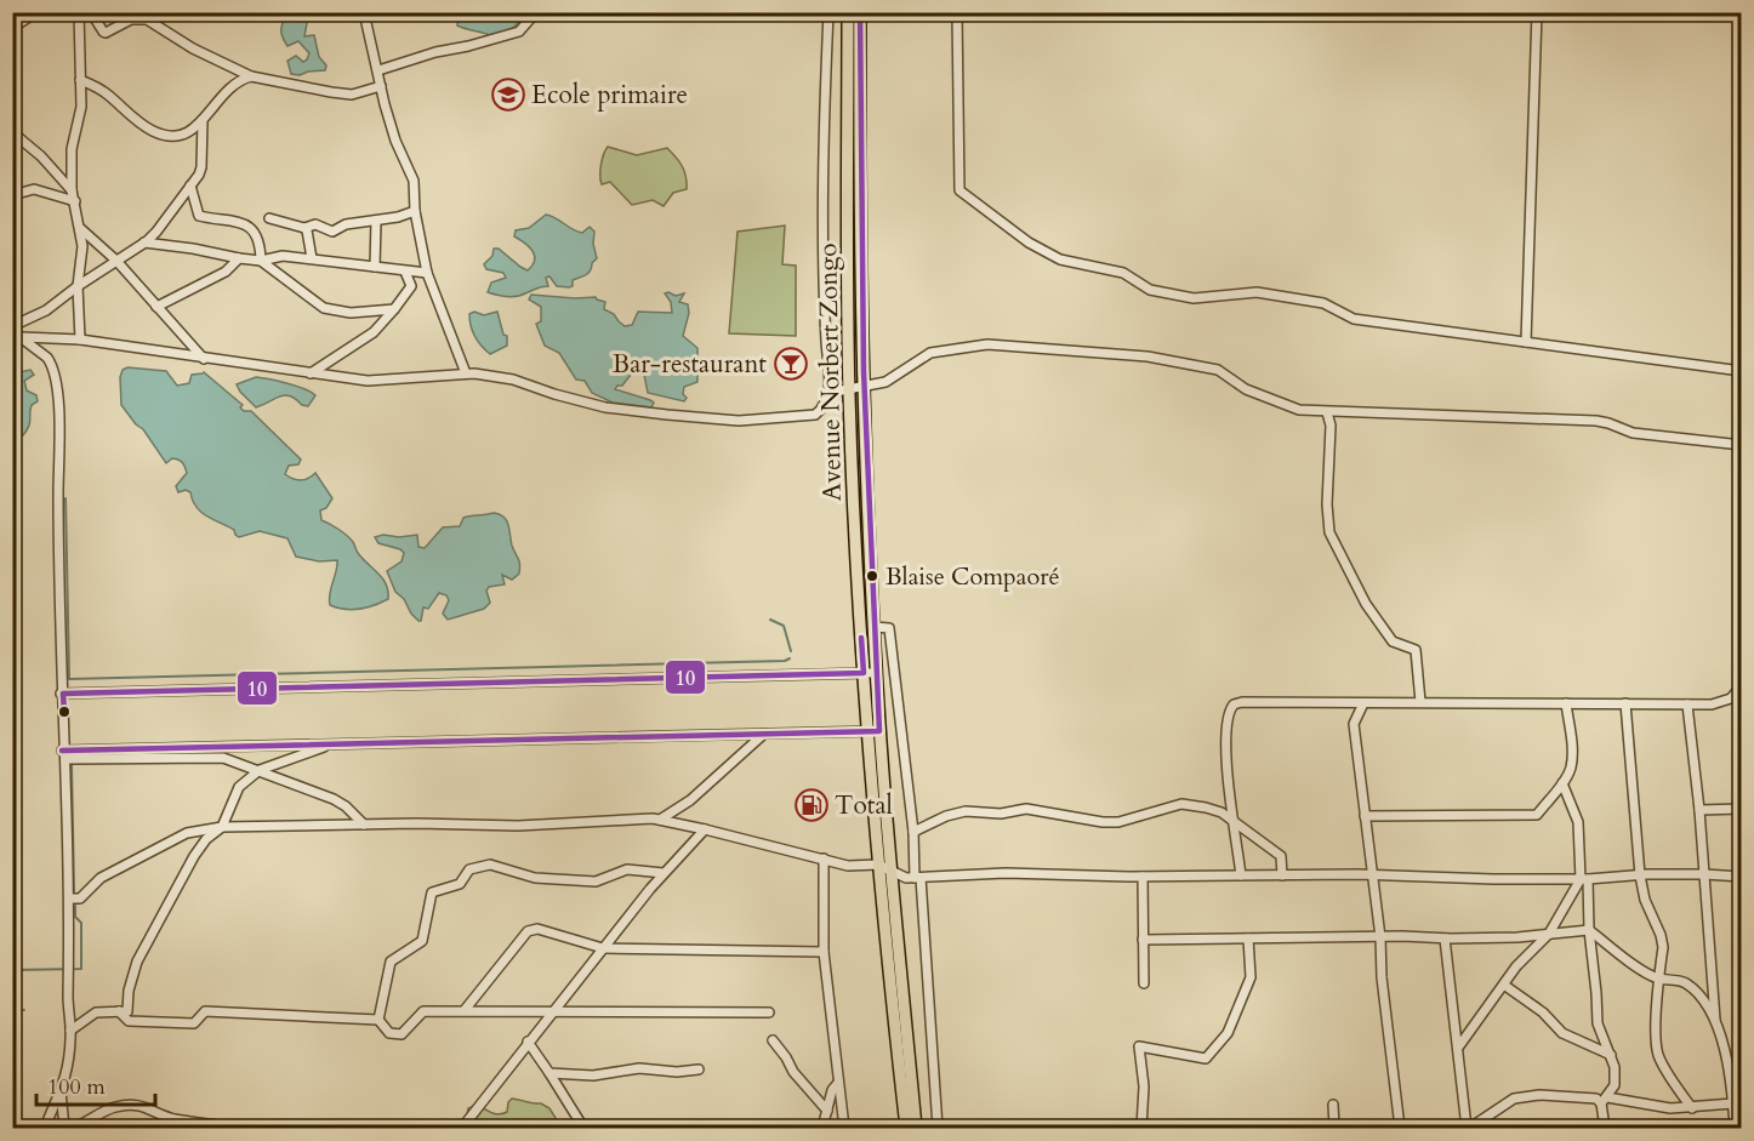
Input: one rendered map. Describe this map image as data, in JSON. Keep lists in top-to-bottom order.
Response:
{
  "streets": {
    "main road": ["Avenue Norbert Zongo"]
  },
  "places": {
    "school or university": ["Ecole primaire"],
    "bar": ["Bar-restaurant"],
    "other": ["Blaise Compaoré"],
    "fuel station": ["Total"]
  },
  "lines": ["transit line 10"],
  "scale_bar": "100 m"
}
